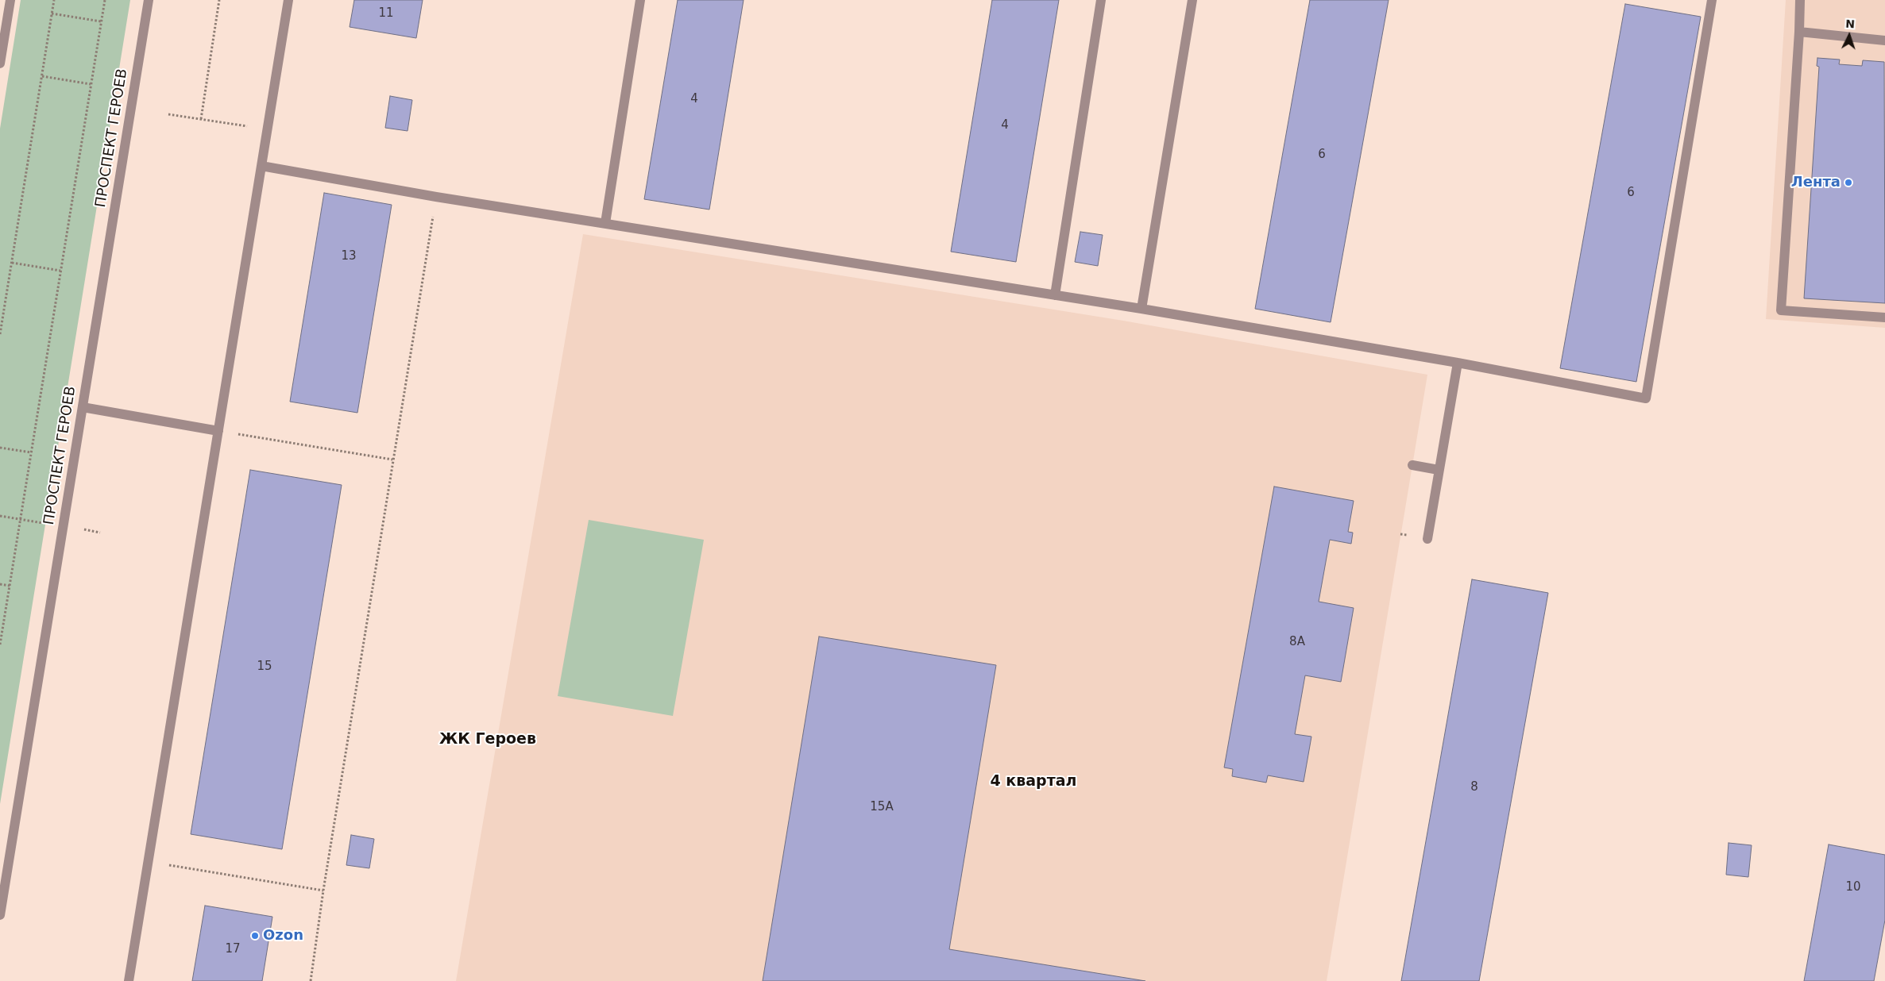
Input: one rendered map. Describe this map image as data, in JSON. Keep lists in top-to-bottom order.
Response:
{
  "streets": {
    "street": ["ПРОСПЕКТ ГЕРОЕВ"]
  },
  "districts": ["ЖК Героев", "4 квартал"],
  "places": ["Лента", "Ozon"],
  "house_numbers": [
    "11",
    "4",
    "4",
    "6",
    "6",
    "13",
    "8А",
    "15",
    "8",
    "15А",
    "10",
    "17"
  ],
  "north": "top"
}
